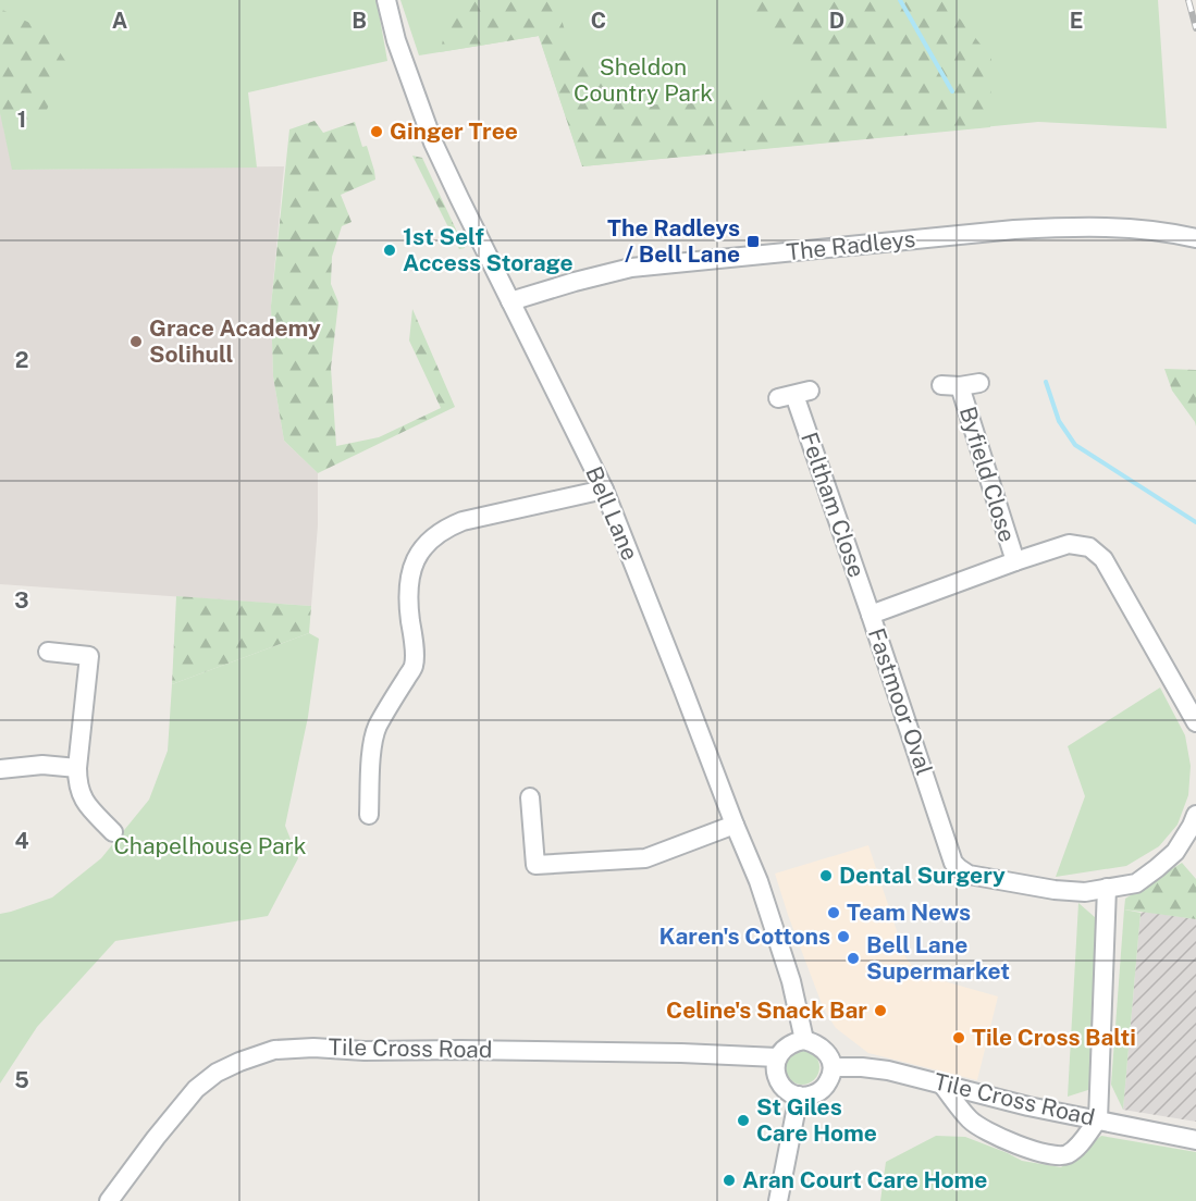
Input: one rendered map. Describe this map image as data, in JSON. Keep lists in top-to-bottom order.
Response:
{
  "streets": {
    "street": [
      "The Radleys",
      "Byfield Close",
      "Feltham Close",
      "Bell Lane",
      "Fastmoor Oval",
      "Tile Cross Road"
    ]
  },
  "crossings": [
    ["The Radleys", "Bell Lane"],
    ["Byfield Close", "Fastmoor Oval"],
    ["Feltham Close", "Fastmoor Oval"],
    ["Bell Lane", "Tile Cross Road"]
  ],
  "parks": ["Sheldon Country Park", "Chapelhouse Park"],
  "places": {
    "other": [
      "Ginger Tree",
      "1st Self Access Storage",
      "Grace Academy Solihull",
      "Dental Surgery",
      "Team News",
      "Karen's Cottons",
      "Bell Lane Supermarket",
      "Celine's Snack Bar",
      "Tile Cross Balti",
      "St Giles Care Home",
      "Aran Court Care Home"
    ],
    "transit": ["The Radleys / Bell Lane"]
  },
  "grid": {
    "columns": [
      "A",
      "B",
      "C",
      "D",
      "E"
    ],
    "rows": [
      "1",
      "2",
      "3",
      "4",
      "5"
    ]
  }
}
